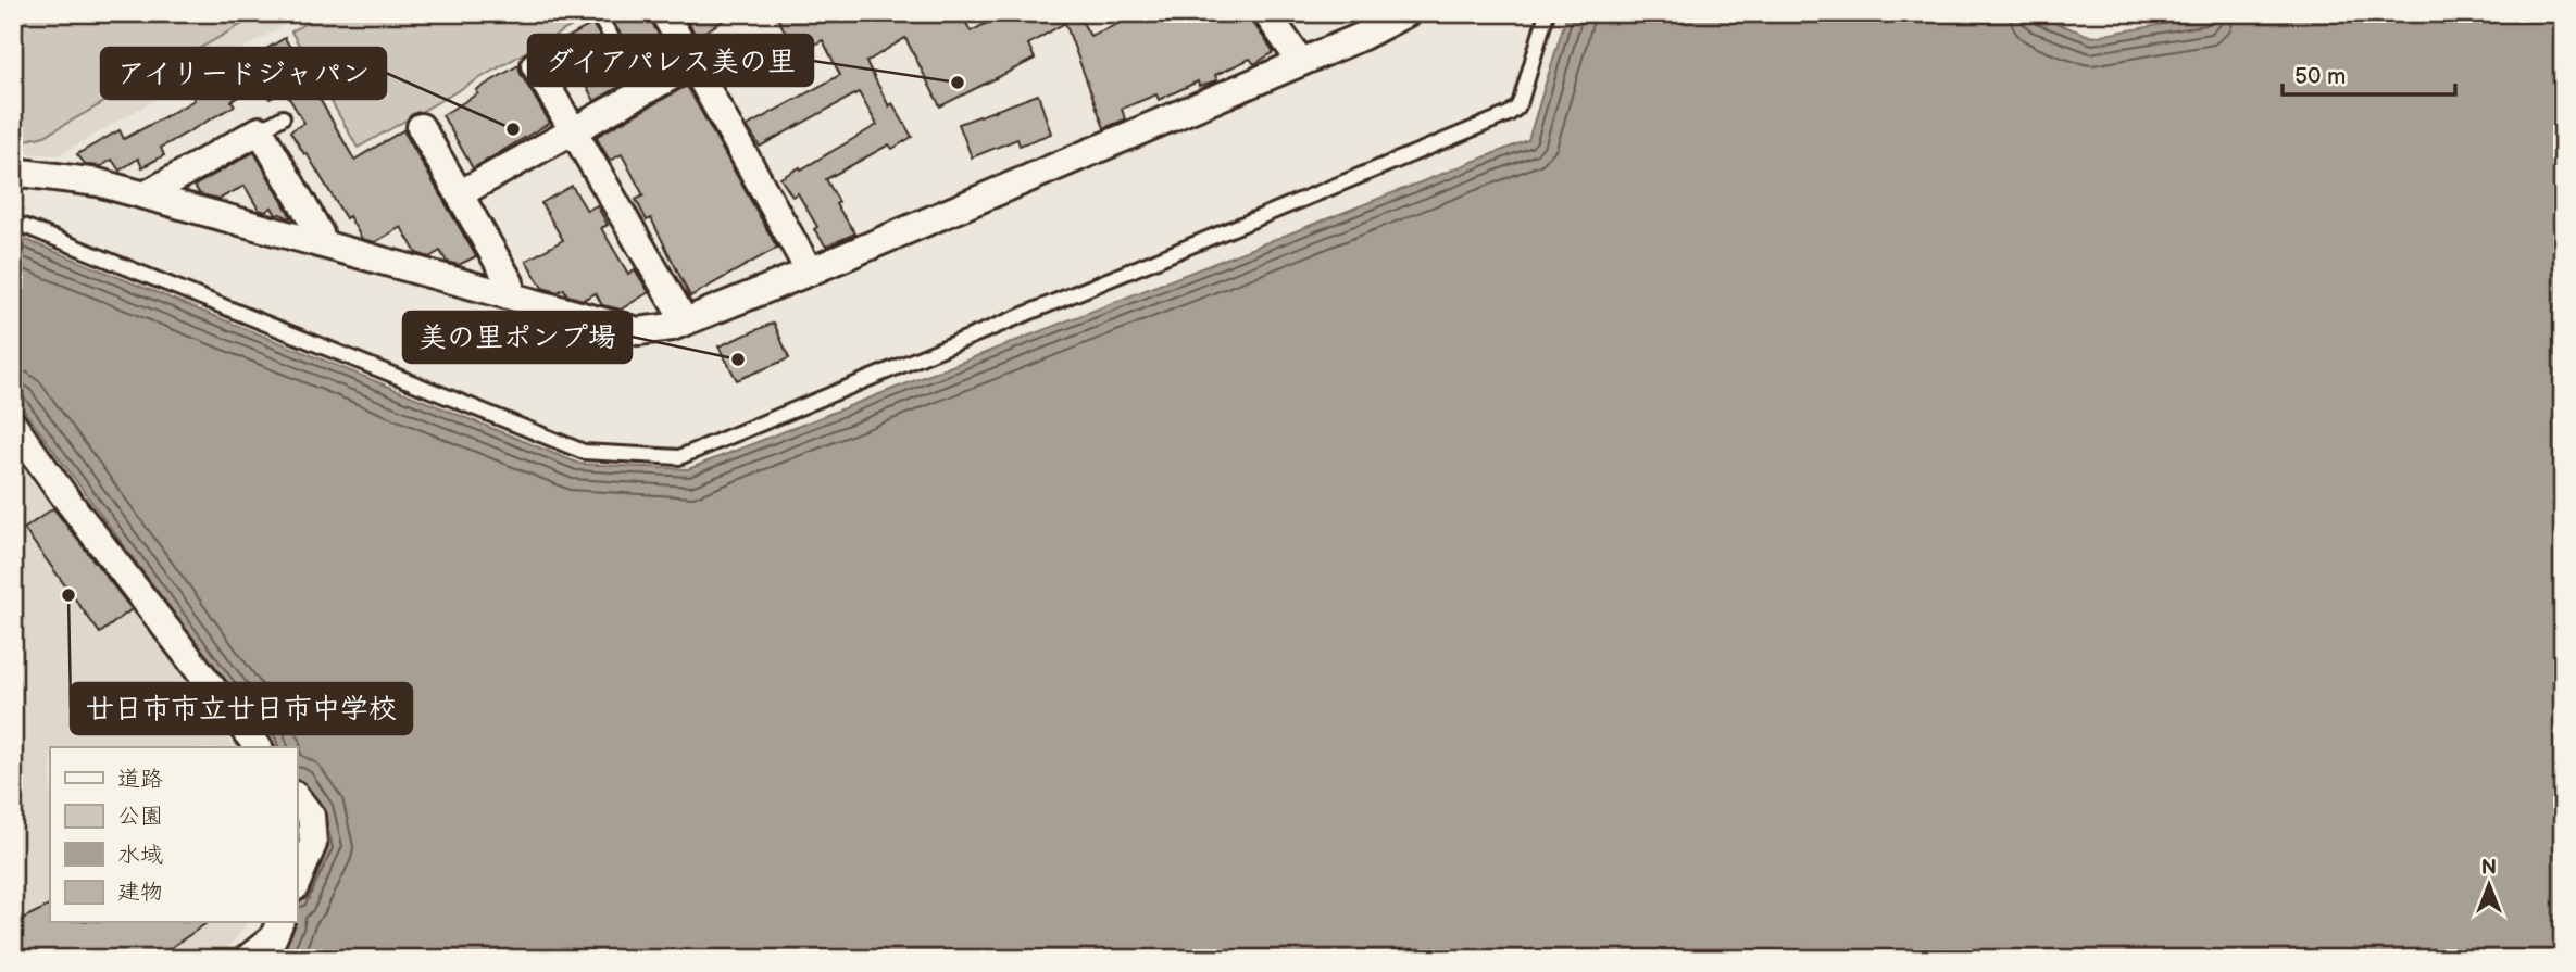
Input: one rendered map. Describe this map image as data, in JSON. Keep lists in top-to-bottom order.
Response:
{
  "places": [
    "ダイアパレス美の里",
    "アイリードジャパン",
    "美の里ポンプ場",
    "廿日市市立廿日市中学校"
  ],
  "legend": [
    "道路",
    "公園",
    "水域",
    "建物"
  ],
  "scale_bar": "50 m",
  "north": "top"
}
